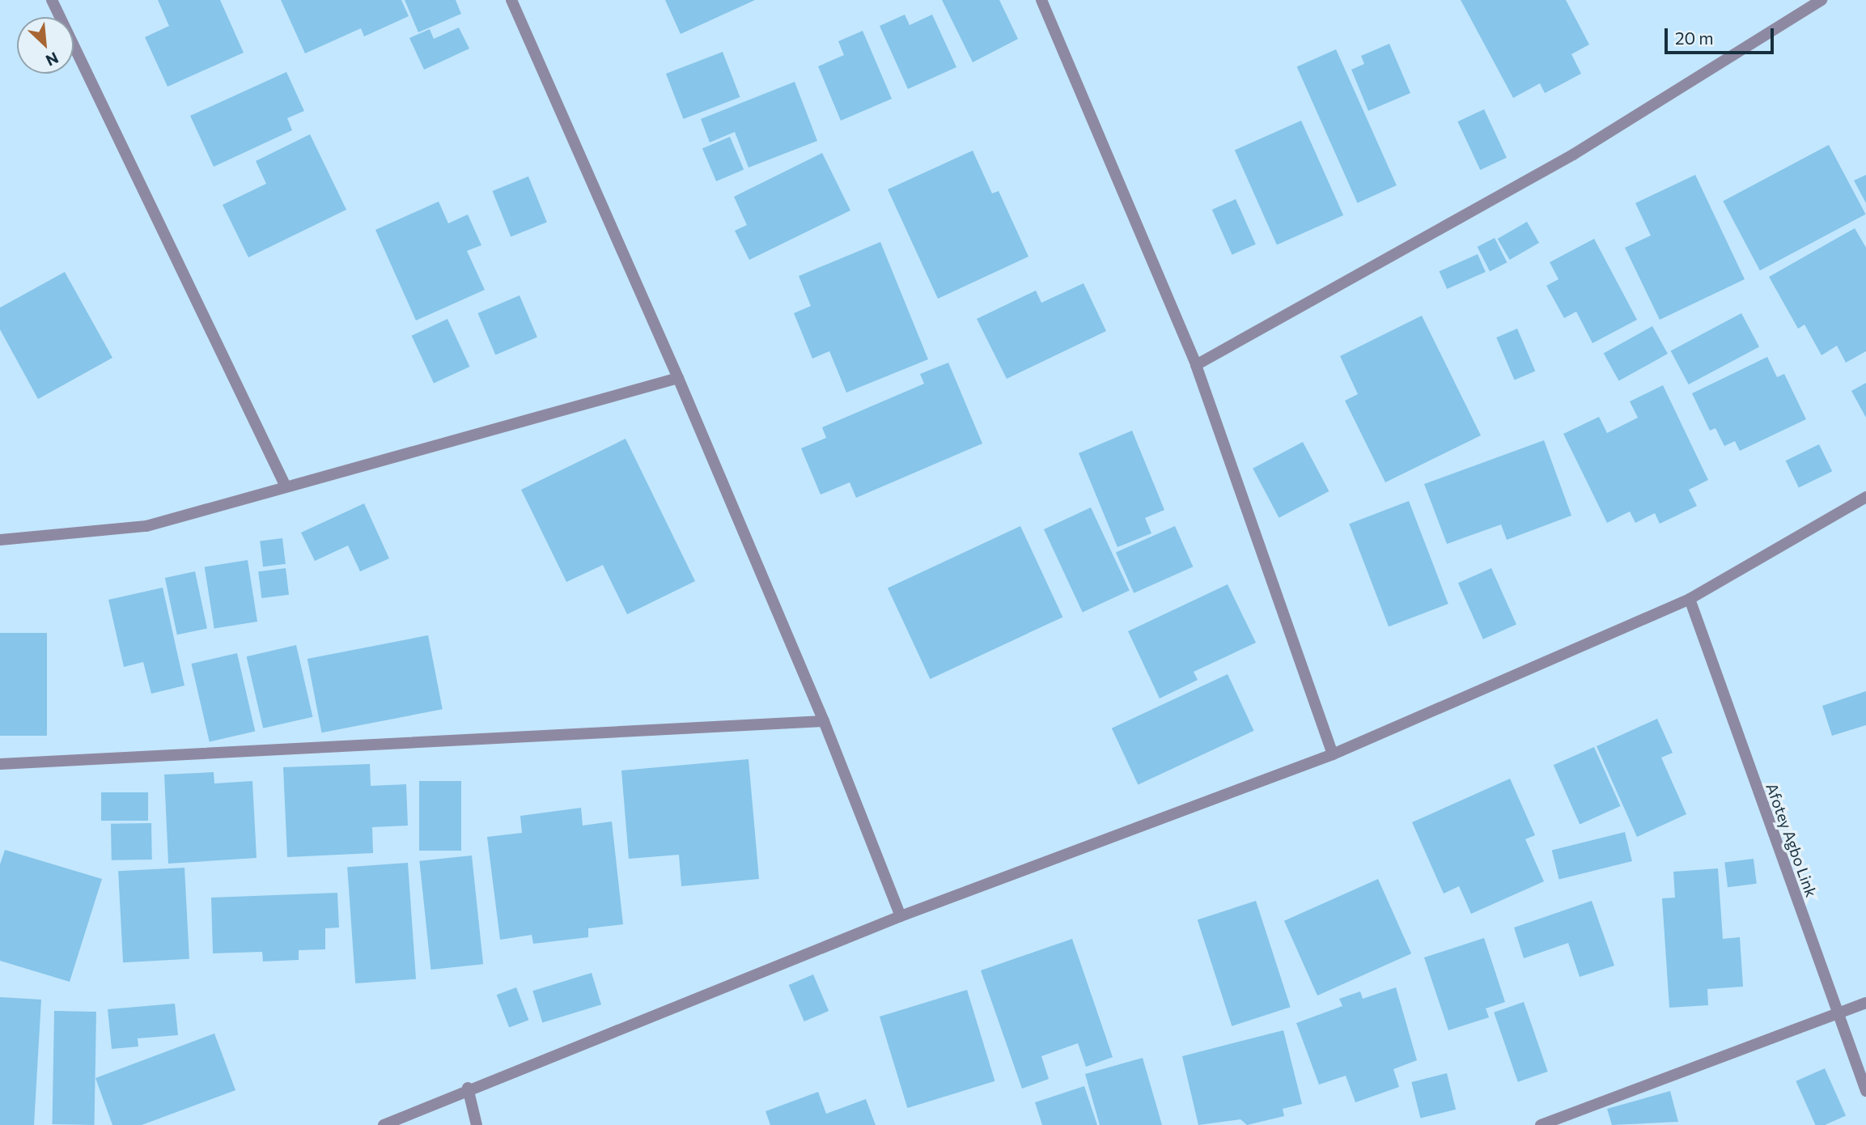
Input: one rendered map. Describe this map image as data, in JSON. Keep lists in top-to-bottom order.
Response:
{
  "streets": {
    "street": ["Afotey Agbo Link"]
  },
  "scale_bar": "20 m",
  "north": "bottom right"
}
